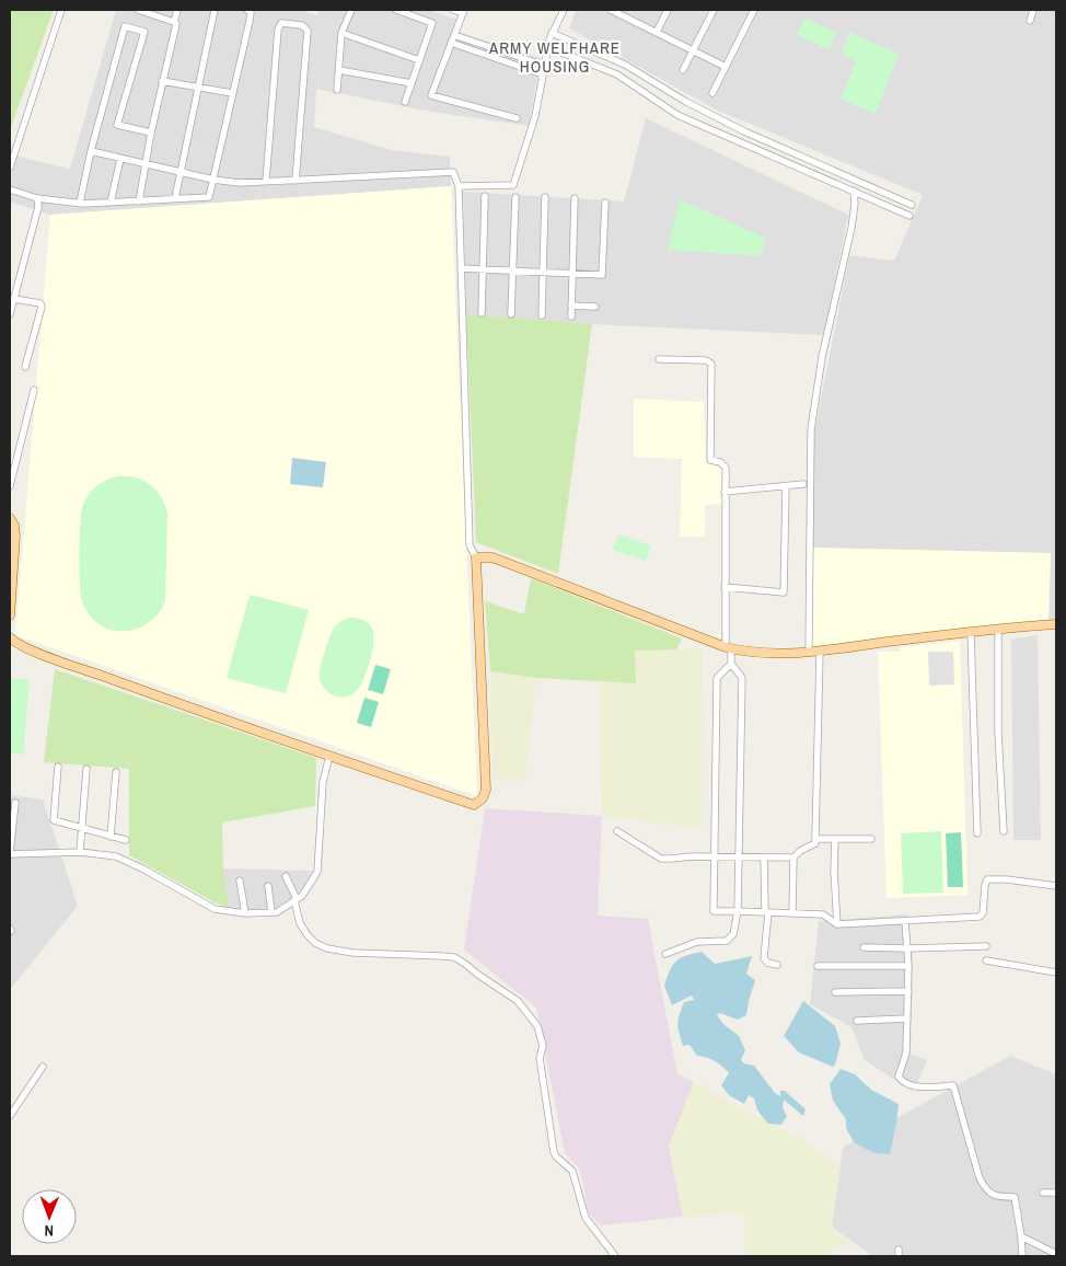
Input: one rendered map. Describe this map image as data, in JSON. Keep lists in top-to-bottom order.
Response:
{
  "districts": ["ARMY WELFHARE HOUSING"],
  "north": "bottom"
}
